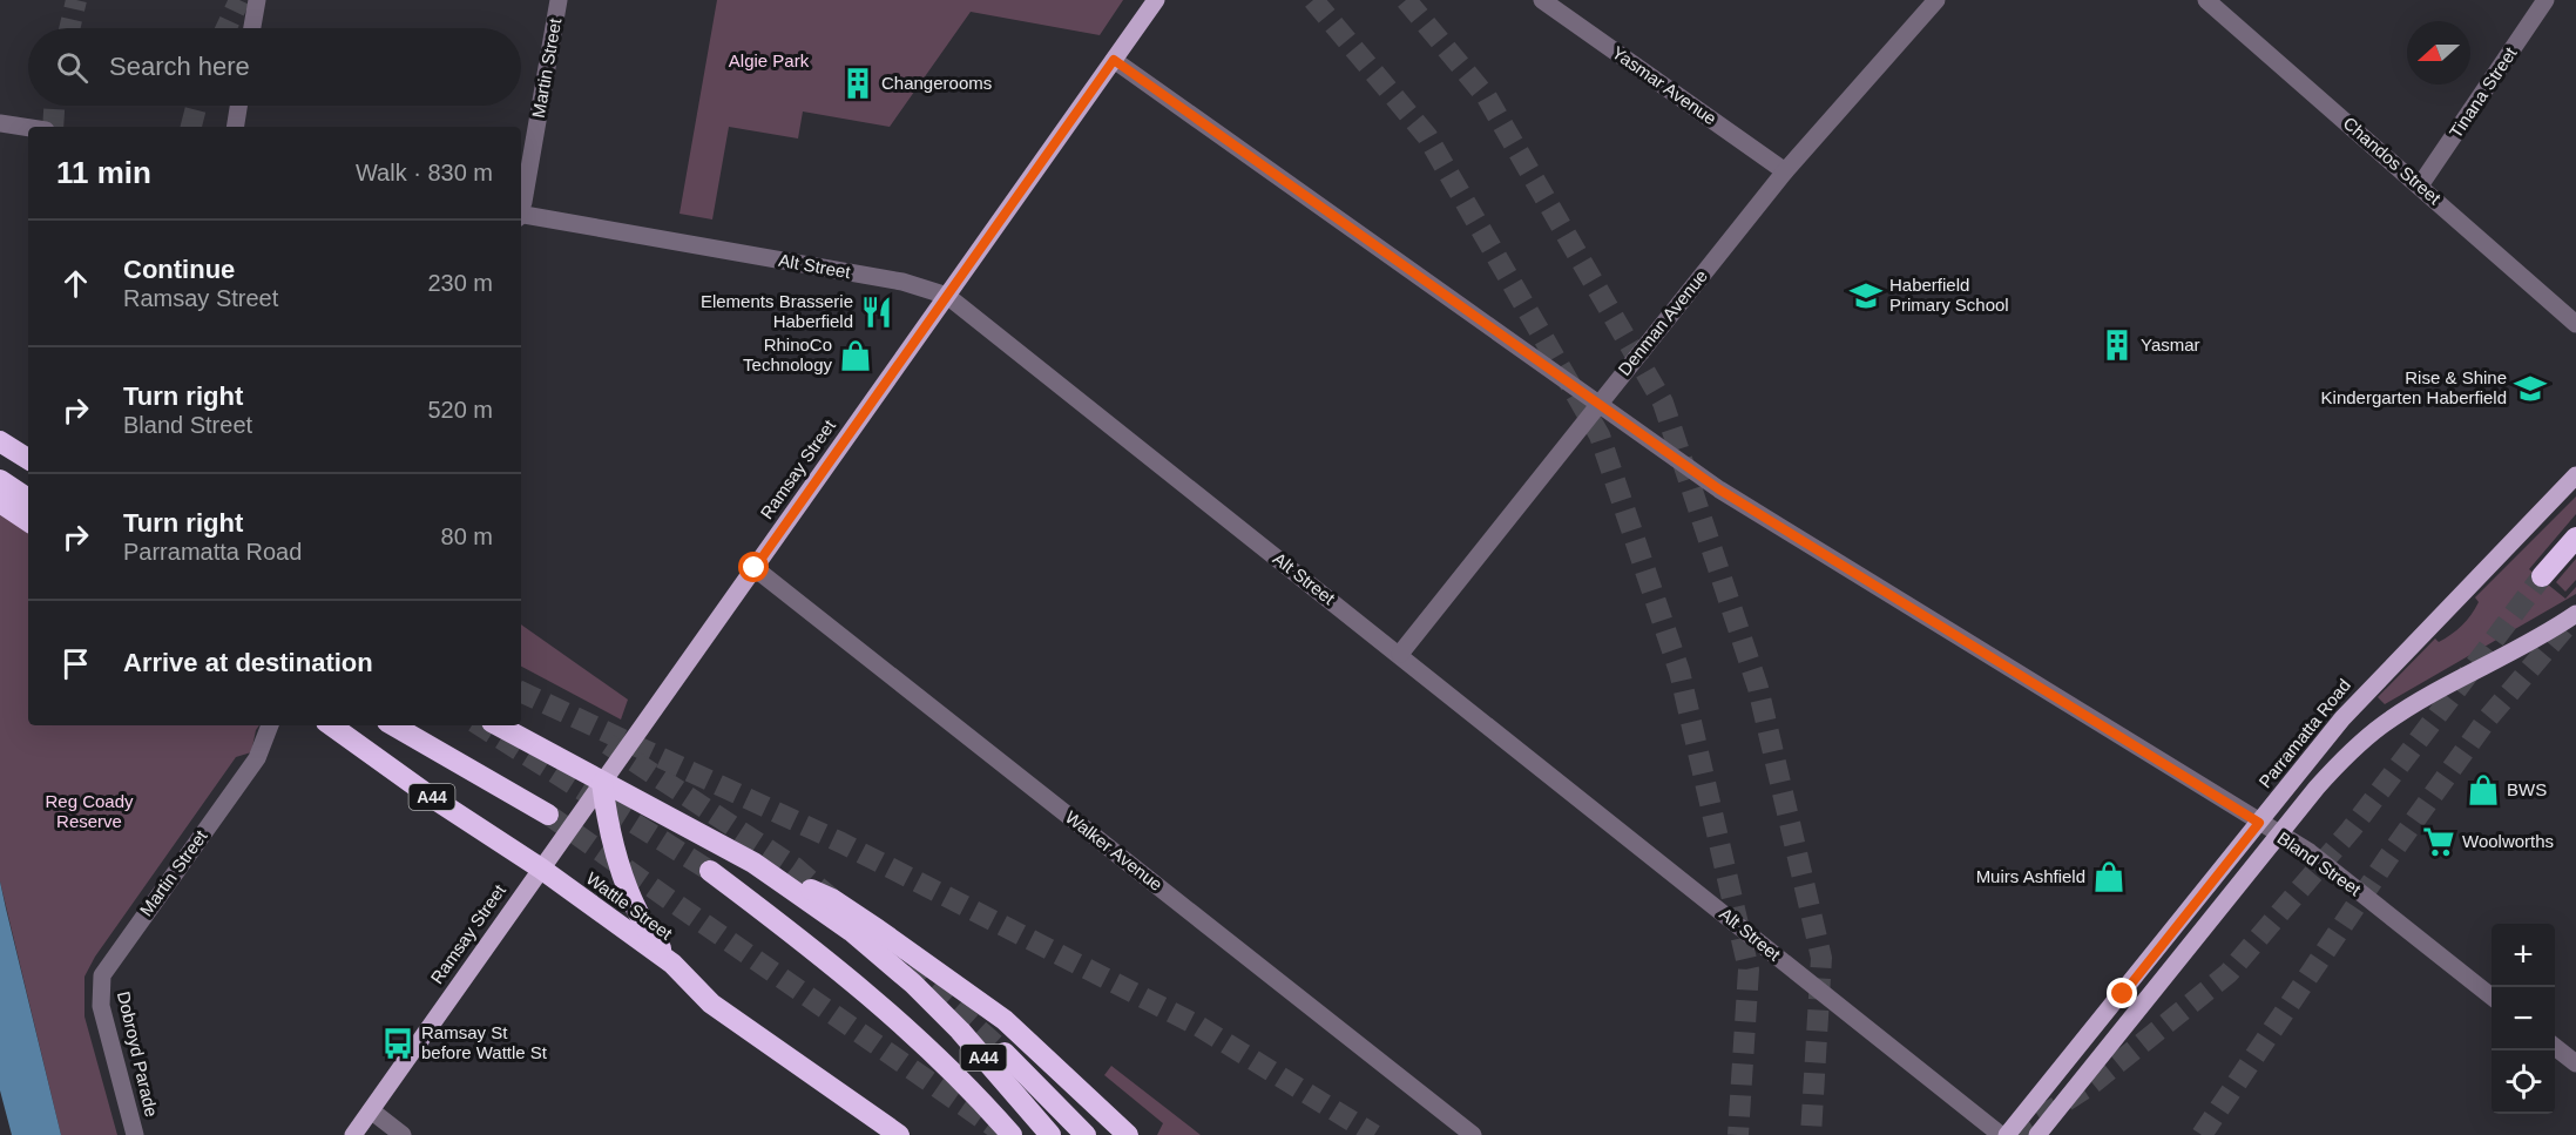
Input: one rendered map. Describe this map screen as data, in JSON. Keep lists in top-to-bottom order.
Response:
{
  "streets": {
    "highway": ["A44", "Wattle Street"],
    "main road": ["Ramsay Street", "Parramatta Road"],
    "street": [
      "Martin Street",
      "Yasmar Avenue",
      "Tinana Street",
      "Chandos Street",
      "Alt Street",
      "Denman Avenue",
      "Walker Avenue",
      "Bland Street",
      "Dobroyd Parade"
    ]
  },
  "crossings": [
    ["Martin Street", "Dobroyd Parade"],
    ["Yasmar Avenue", "Denman Avenue"],
    ["Tinana Street", "Chandos Street"],
    ["Alt Street", "Denman Avenue"],
    ["Alt Street", "Ramsay Street"],
    ["Alt Street", "Parramatta Road"],
    ["Denman Avenue", "Bland Street"],
    ["Ramsay Street", "A44"],
    ["Ramsay Street", "Walker Avenue"],
    ["Ramsay Street", "Bland Street"],
    ["Ramsay Street", "Wattle Street"],
    ["Parramatta Road", "Bland Street"]
  ],
  "parks": ["Algie Park", "Reg Coady Reserve"],
  "places": {
    "building": ["Changerooms", "Yasmar"],
    "school or university": ["Haberfield Primary School", "Rise & Shine Kindergarten Haberfield"],
    "restaurant": ["Elements Brasserie Haberfield"],
    "shop": ["RhinoCo Technology", "BWS", "Muirs Ashfield"],
    "supermarket": ["Woolworths"],
    "bus stop": ["Ramsay St before Wattle St"]
  },
  "north": "left",
  "page": {
    "search": "Search here",
    "heading": ["11 min", "Walk · 830 m"],
    "list": [
      ["Continue", "Ramsay Street", "230 m"],
      ["Turn right", "Bland Street", "520 m"],
      ["Turn right", "Parramatta Road", "80 m"],
      "Arrive at destination"
    ],
    "map_buttons": ["+", "−"]
  }
}
